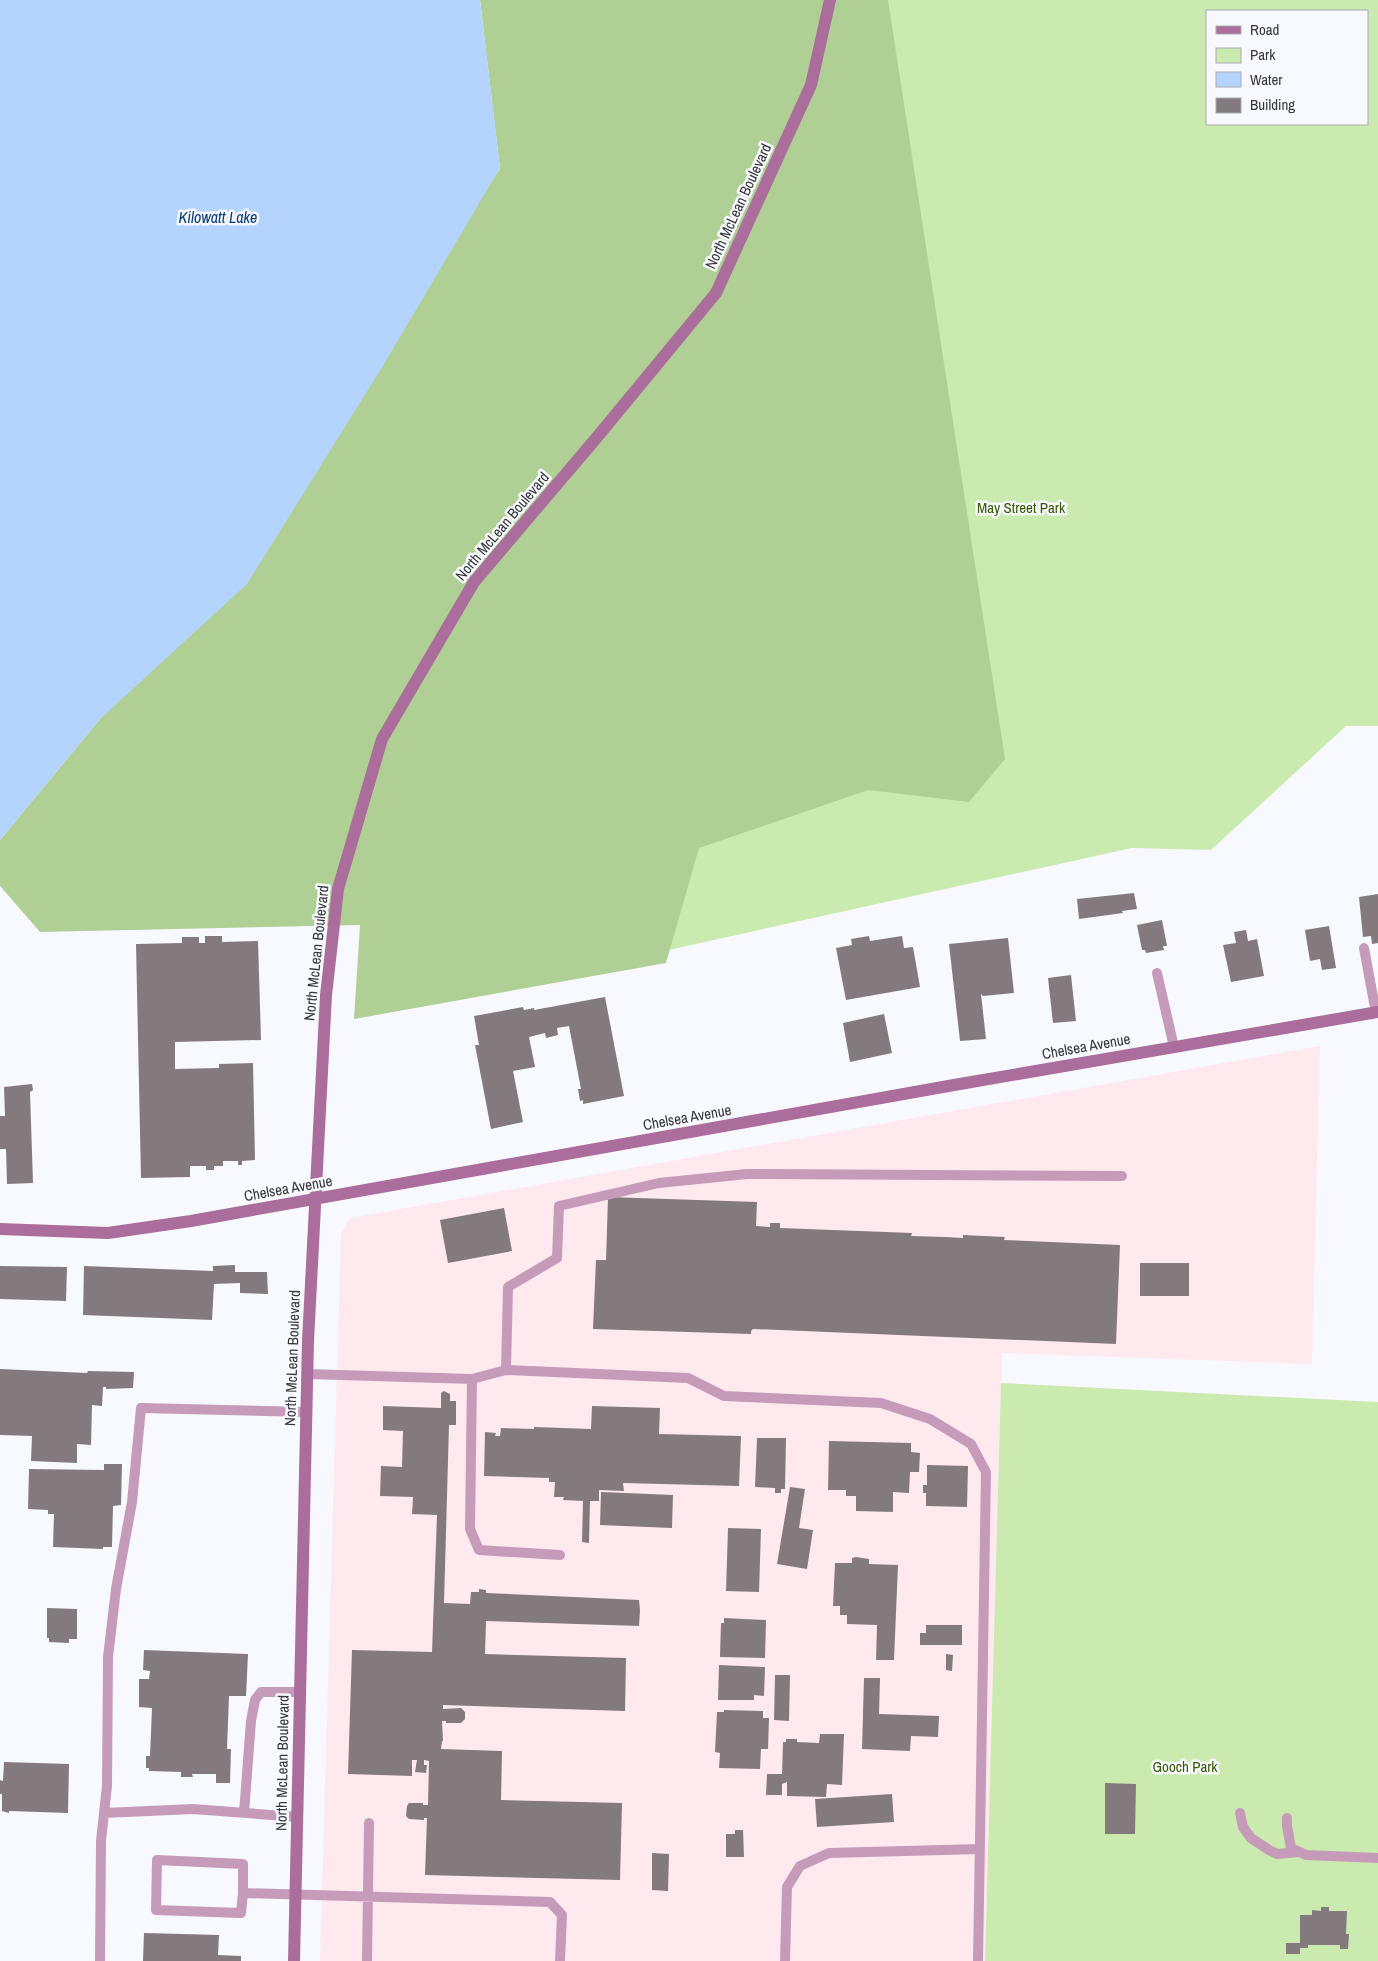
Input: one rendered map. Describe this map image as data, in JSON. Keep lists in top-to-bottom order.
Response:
{
  "streets": {
    "main road": ["North McLean Boulevard", "Chelsea Avenue"]
  },
  "crossings": [
    ["North McLean Boulevard", "Chelsea Avenue"]
  ],
  "water": ["Kilowatt Lake"],
  "parks": ["May Street Park", "Gooch Park"],
  "legend": [
    "Road",
    "Park",
    "Water",
    "Building"
  ]
}
